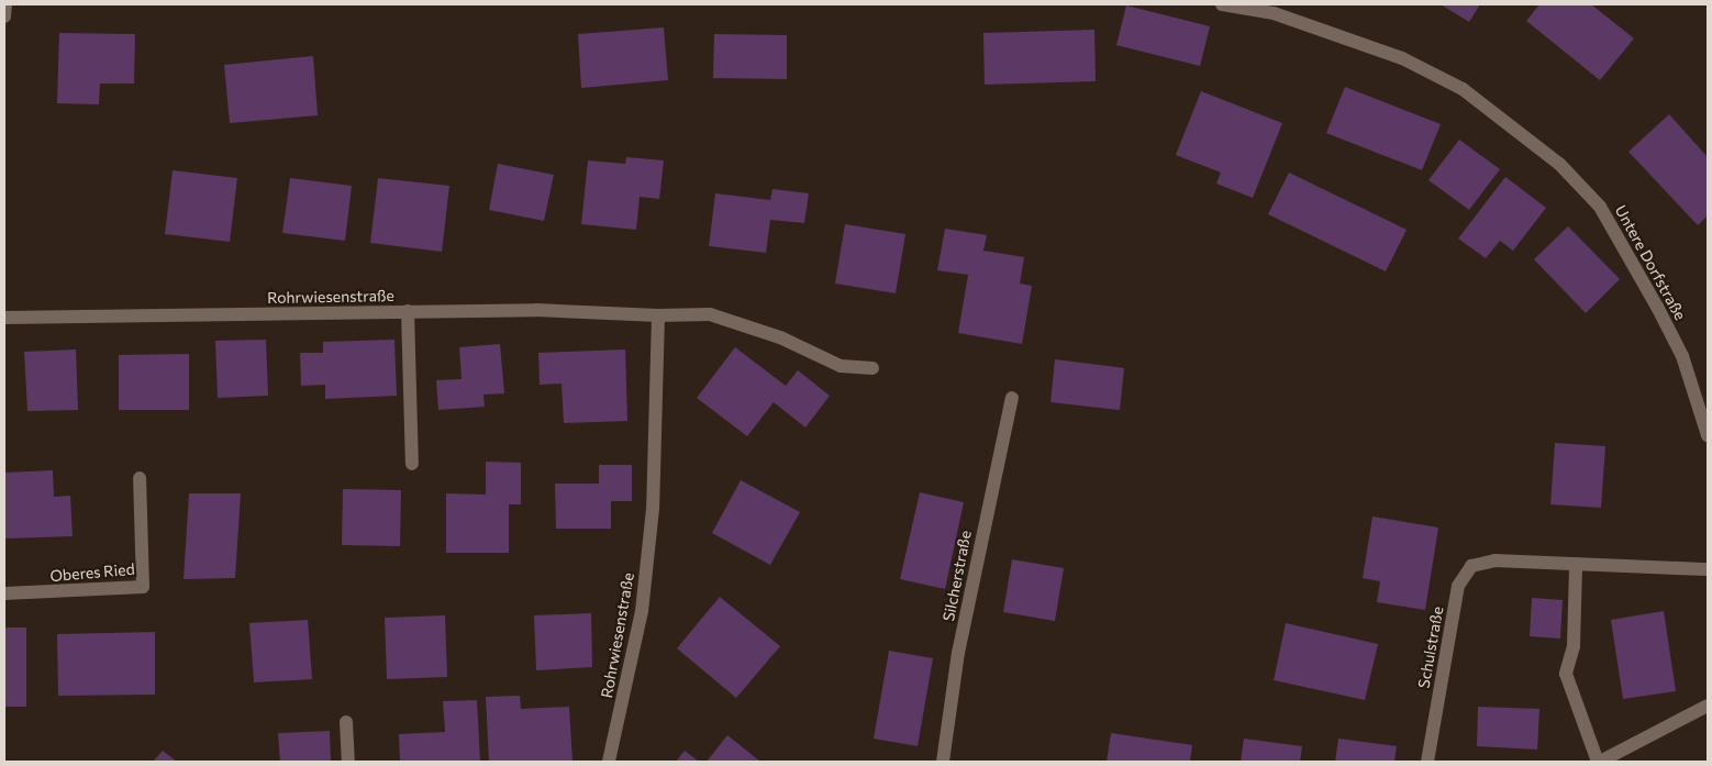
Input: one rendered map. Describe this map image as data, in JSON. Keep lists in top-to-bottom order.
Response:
{
  "streets": {
    "street": [
      "Untere Dorfstraße",
      "Rohrwiesenstraße",
      "Oberes Ried",
      "Silcherstraße",
      "Schulstraße"
    ]
  }
}
